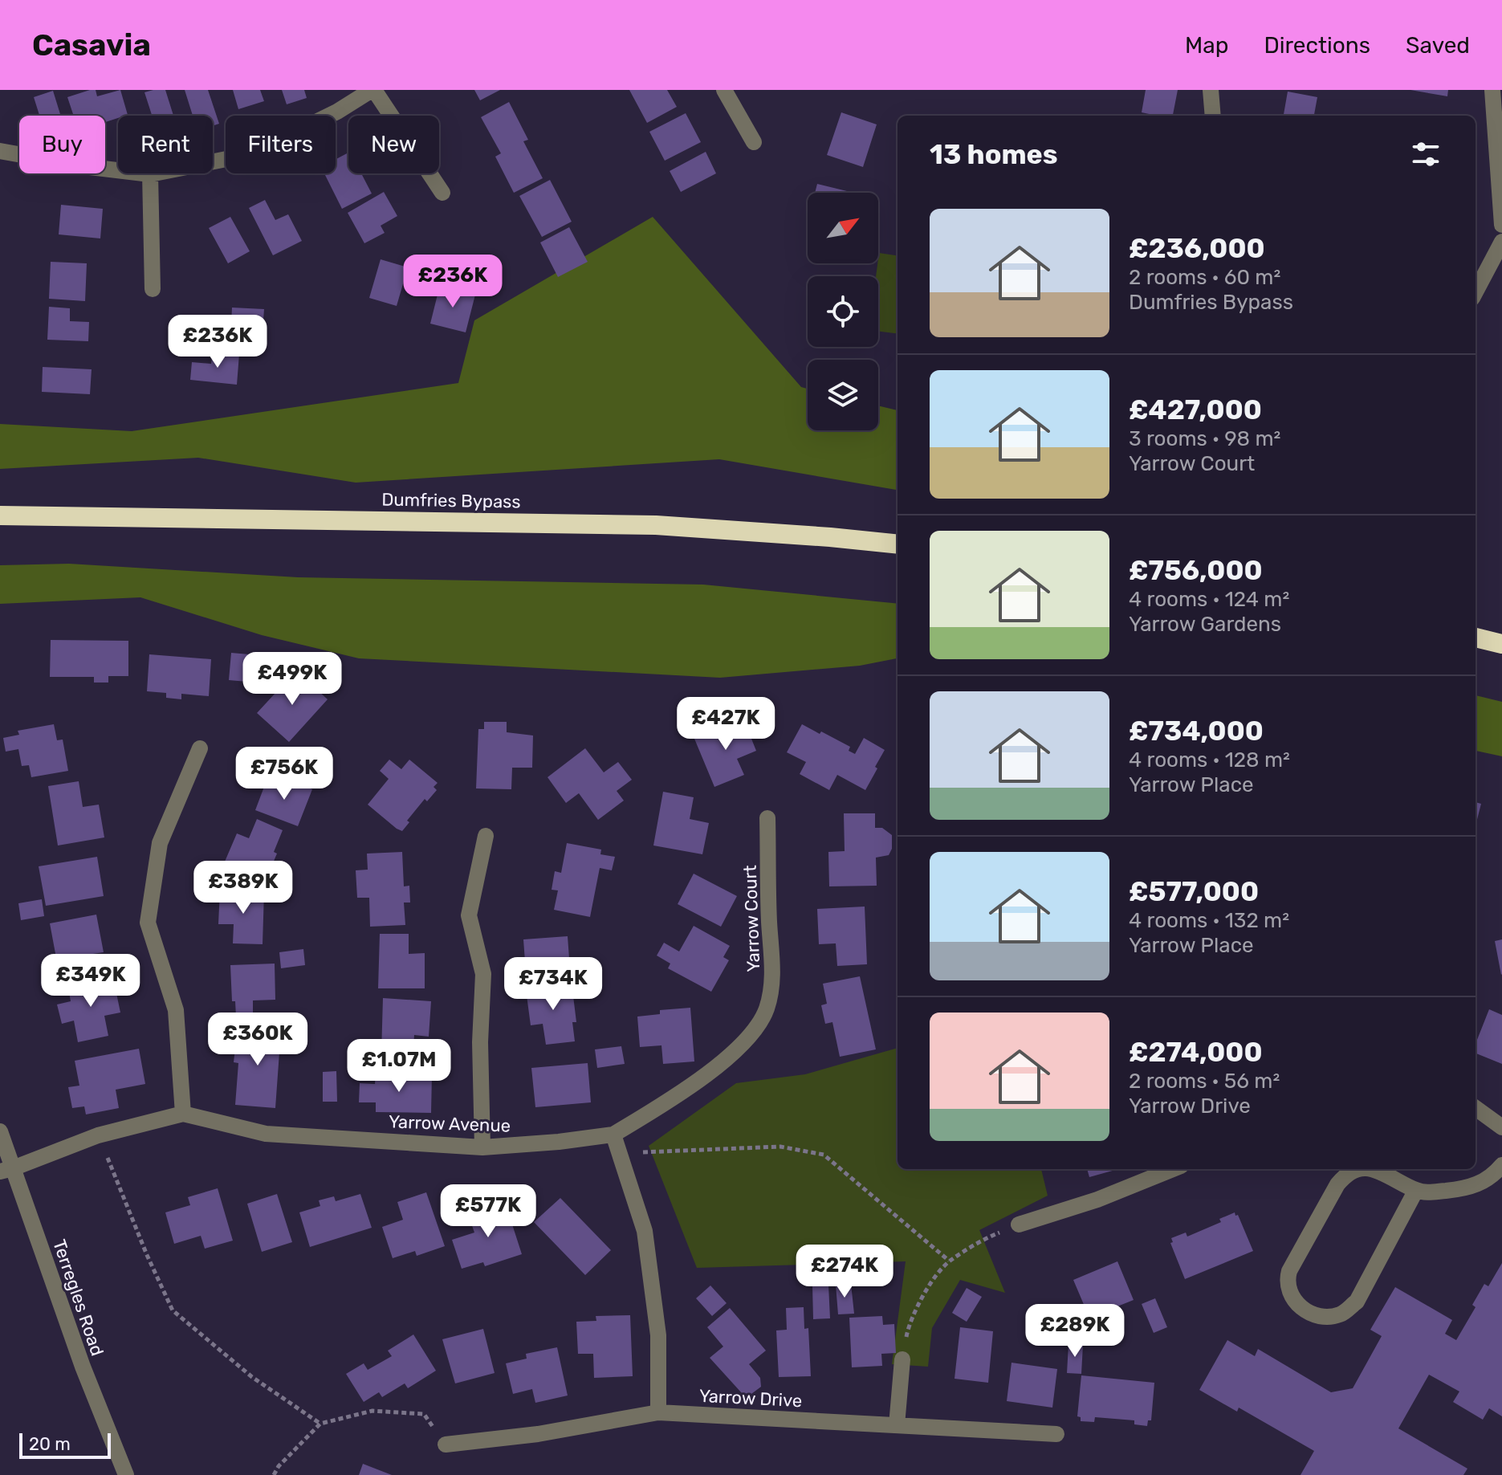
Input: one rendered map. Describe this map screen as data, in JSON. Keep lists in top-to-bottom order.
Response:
{
  "streets": {
    "highway": ["Dumfries Bypass"],
    "street": [
      "Yarrow Court",
      "Yarrow Avenue",
      "Terregles Road",
      "Yarrow Drive"
    ]
  },
  "crossings": [
    ["Yarrow Court", "Yarrow Avenue"],
    ["Yarrow Avenue", "Terregles Road"]
  ],
  "scale_bar": "20 m",
  "north": "top right",
  "page": {
    "header": "Casavia",
    "nav": ["Map", "Directions", "Saved"],
    "chip": [
      "Buy",
      "Rent",
      "Filters",
      "New"
    ],
    "heading": "13 homes",
    "list": [
      {
        "name": "£236,000",
        "note": "2 rooms · 60 m² · Dumfries Bypass"
      },
      {
        "name": "£427,000",
        "note": "3 rooms · 98 m² · Yarrow Court"
      },
      {
        "name": "£756,000",
        "note": "4 rooms · 124 m² · Yarrow Gardens"
      },
      {
        "name": "£734,000",
        "note": "4 rooms · 128 m² · Yarrow Place"
      },
      {
        "name": "£577,000",
        "note": "4 rooms · 132 m² · Yarrow Place"
      },
      {
        "name": "£274,000",
        "note": "2 rooms · 56 m² · Yarrow Drive"
      }
    ],
    "price": [
      "£236K",
      "£236K",
      "£499K",
      "£427K",
      "£756K",
      "£389K",
      "£349K",
      "£734K",
      "£360K",
      "£1.07M",
      "£577K",
      "£274K",
      "£289K"
    ],
    "scale": "20 m"
  }
}
